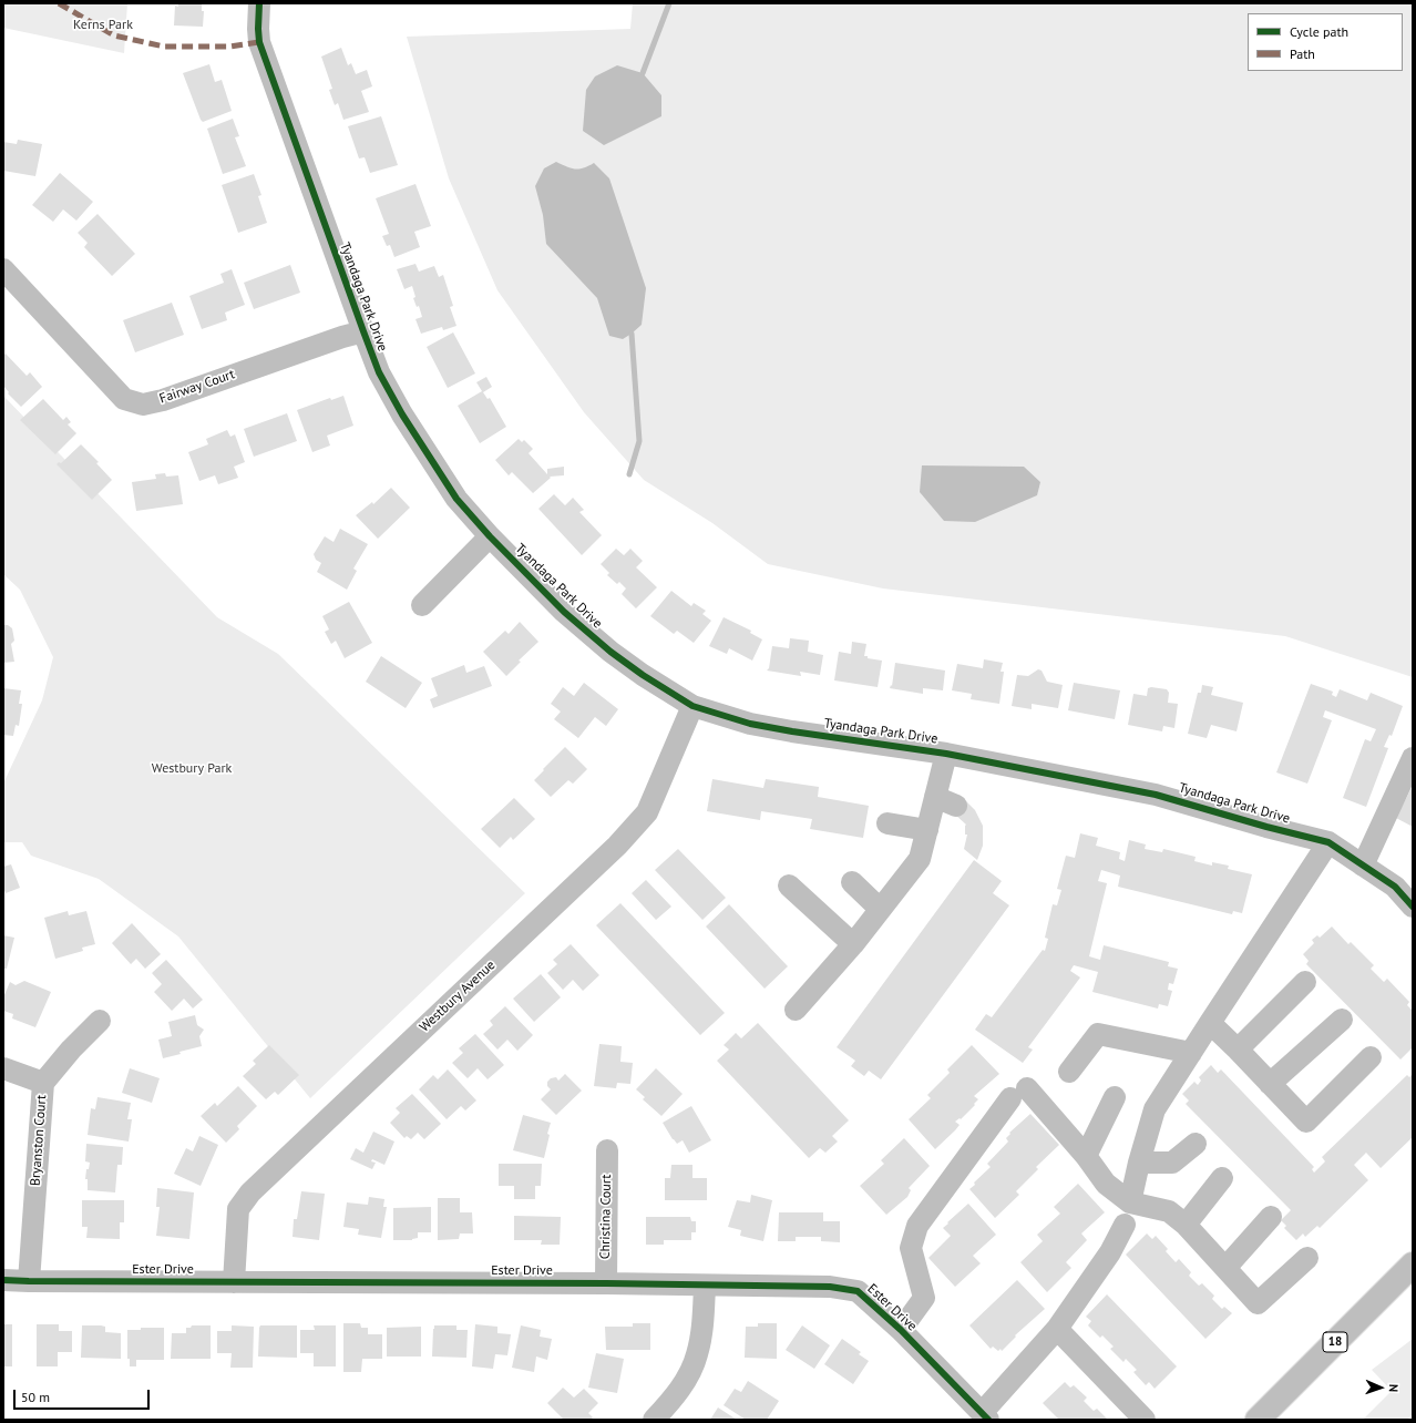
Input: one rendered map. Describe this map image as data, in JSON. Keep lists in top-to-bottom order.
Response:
{
  "streets": {
    "main road": ["18"],
    "street": [
      "Tyandaga Park Drive",
      "Fairway Court",
      "Westbury Avenue",
      "Bryanston Court",
      "Christina Court",
      "Ester Drive"
    ]
  },
  "crossings": [
    ["Tyandaga Park Drive", "Fairway Court"],
    ["Tyandaga Park Drive", "Westbury Avenue"],
    ["Westbury Avenue", "Ester Drive"],
    ["Bryanston Court", "Ester Drive"],
    ["Christina Court", "Ester Drive"]
  ],
  "parks": ["Kerns Park", "Westbury Park"],
  "legend": ["Cycle path", "Path"],
  "scale_bar": "50 m",
  "north": "right"
}
